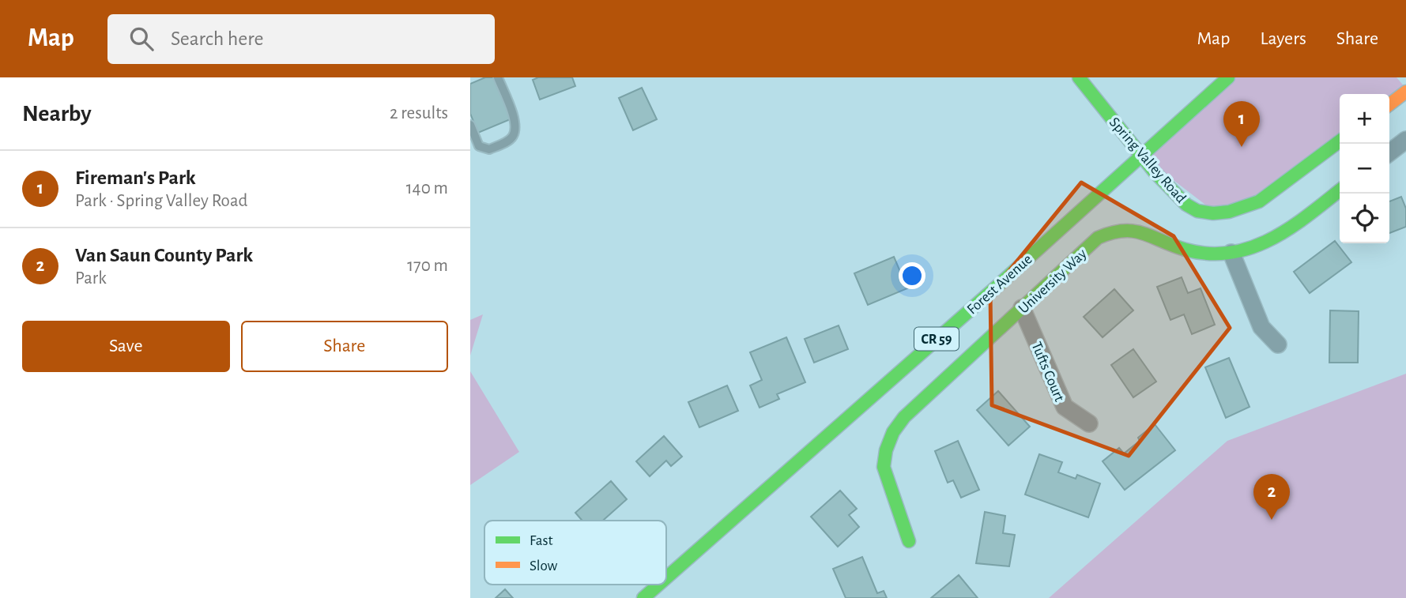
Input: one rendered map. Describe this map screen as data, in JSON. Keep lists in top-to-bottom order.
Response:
{
  "streets": {
    "street": [
      "Spring Valley Road",
      "University Way",
      "Forest Avenue",
      "CR 59",
      "Tufts Court"
    ]
  },
  "crossings": [
    ["Spring Valley Road", "Forest Avenue"],
    ["University Way", "Tufts Court"]
  ],
  "legend": ["Fast", "Slow"],
  "page": {
    "header": "Map",
    "search": "Search here",
    "nav": ["Map", "Layers", "Share"],
    "heading": ["Nearby", "2 results"],
    "map_buttons": ["+", "−"],
    "pins": ["1", "2"],
    "list": [
      {
        "mark": "1",
        "name": "Fireman's Park",
        "note": "Park · Spring Valley Road",
        "value": "140 m"
      },
      {
        "mark": "2",
        "name": "Van Saun County Park",
        "note": "Park",
        "value": "170 m"
      }
    ],
    "buttons": ["Save", "Share"]
  }
}
